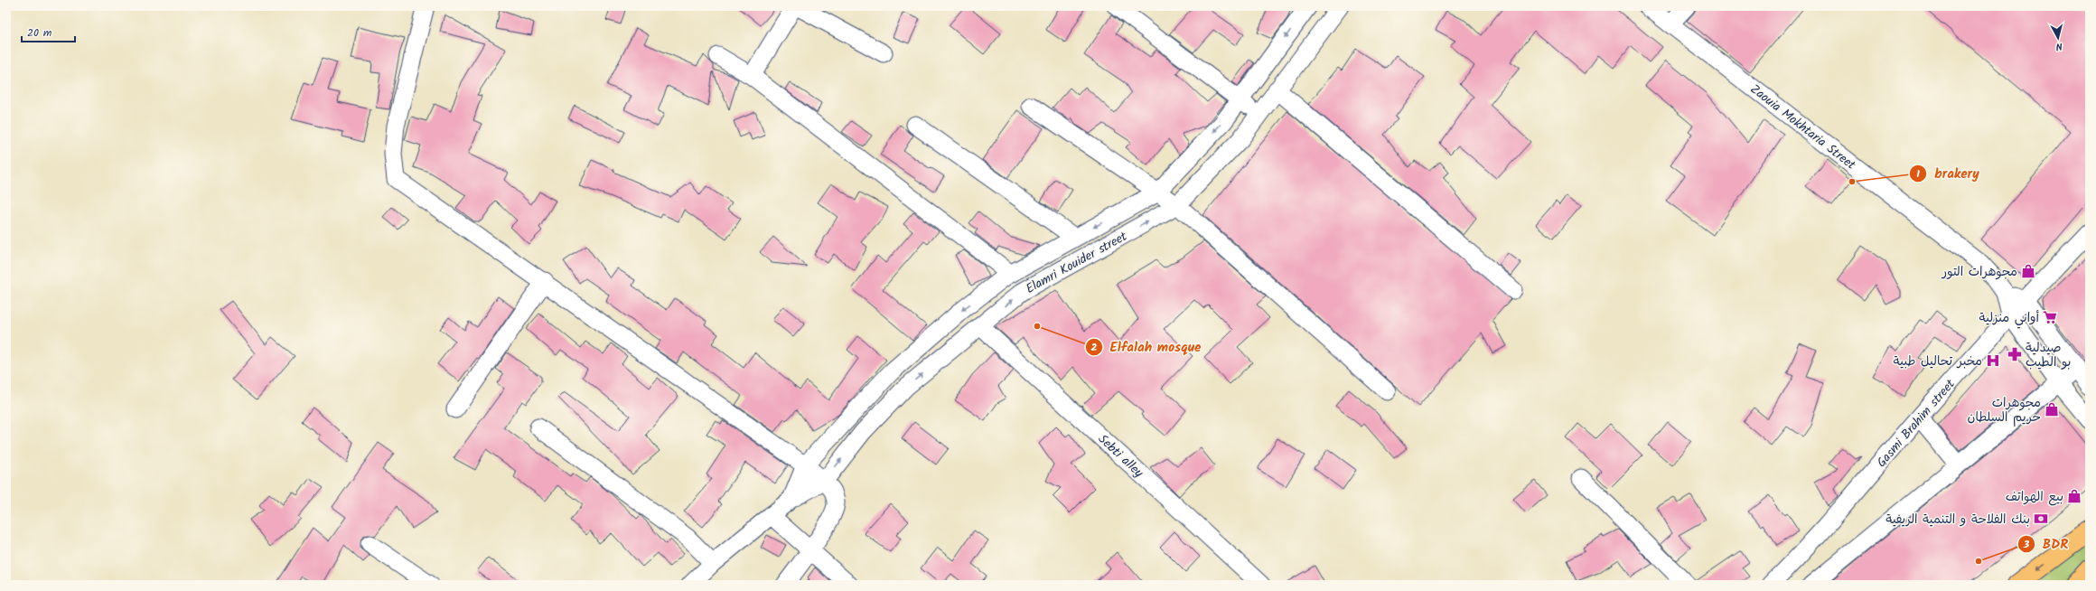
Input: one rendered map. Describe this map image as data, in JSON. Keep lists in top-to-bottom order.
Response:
{
  "streets": {
    "street": [
      "Zaouia Mokhtaria Street",
      "Elamri Kouider street",
      "Gasmi Brahim street",
      "Sebti alley"
    ]
  },
  "crossings": [
    ["Elamri Kouider street", "Sebti alley"]
  ],
  "places": {
    "other": ["brakery", "Elfalah mosque", "BDR"],
    "shop": ["مجوهرات التور", "مجوهرات حريم السلطان", "بيع الهواتف"],
    "supermarket": ["أواني منزلية"],
    "pharmacy": ["صيدلية بو الطيب"],
    "hospital": ["مخبر تحاليل طبية"],
    "bank": ["بنك الفلاحة و التنمية الريفية"]
  },
  "scale_bar": "20 m",
  "north": "bottom"
}
